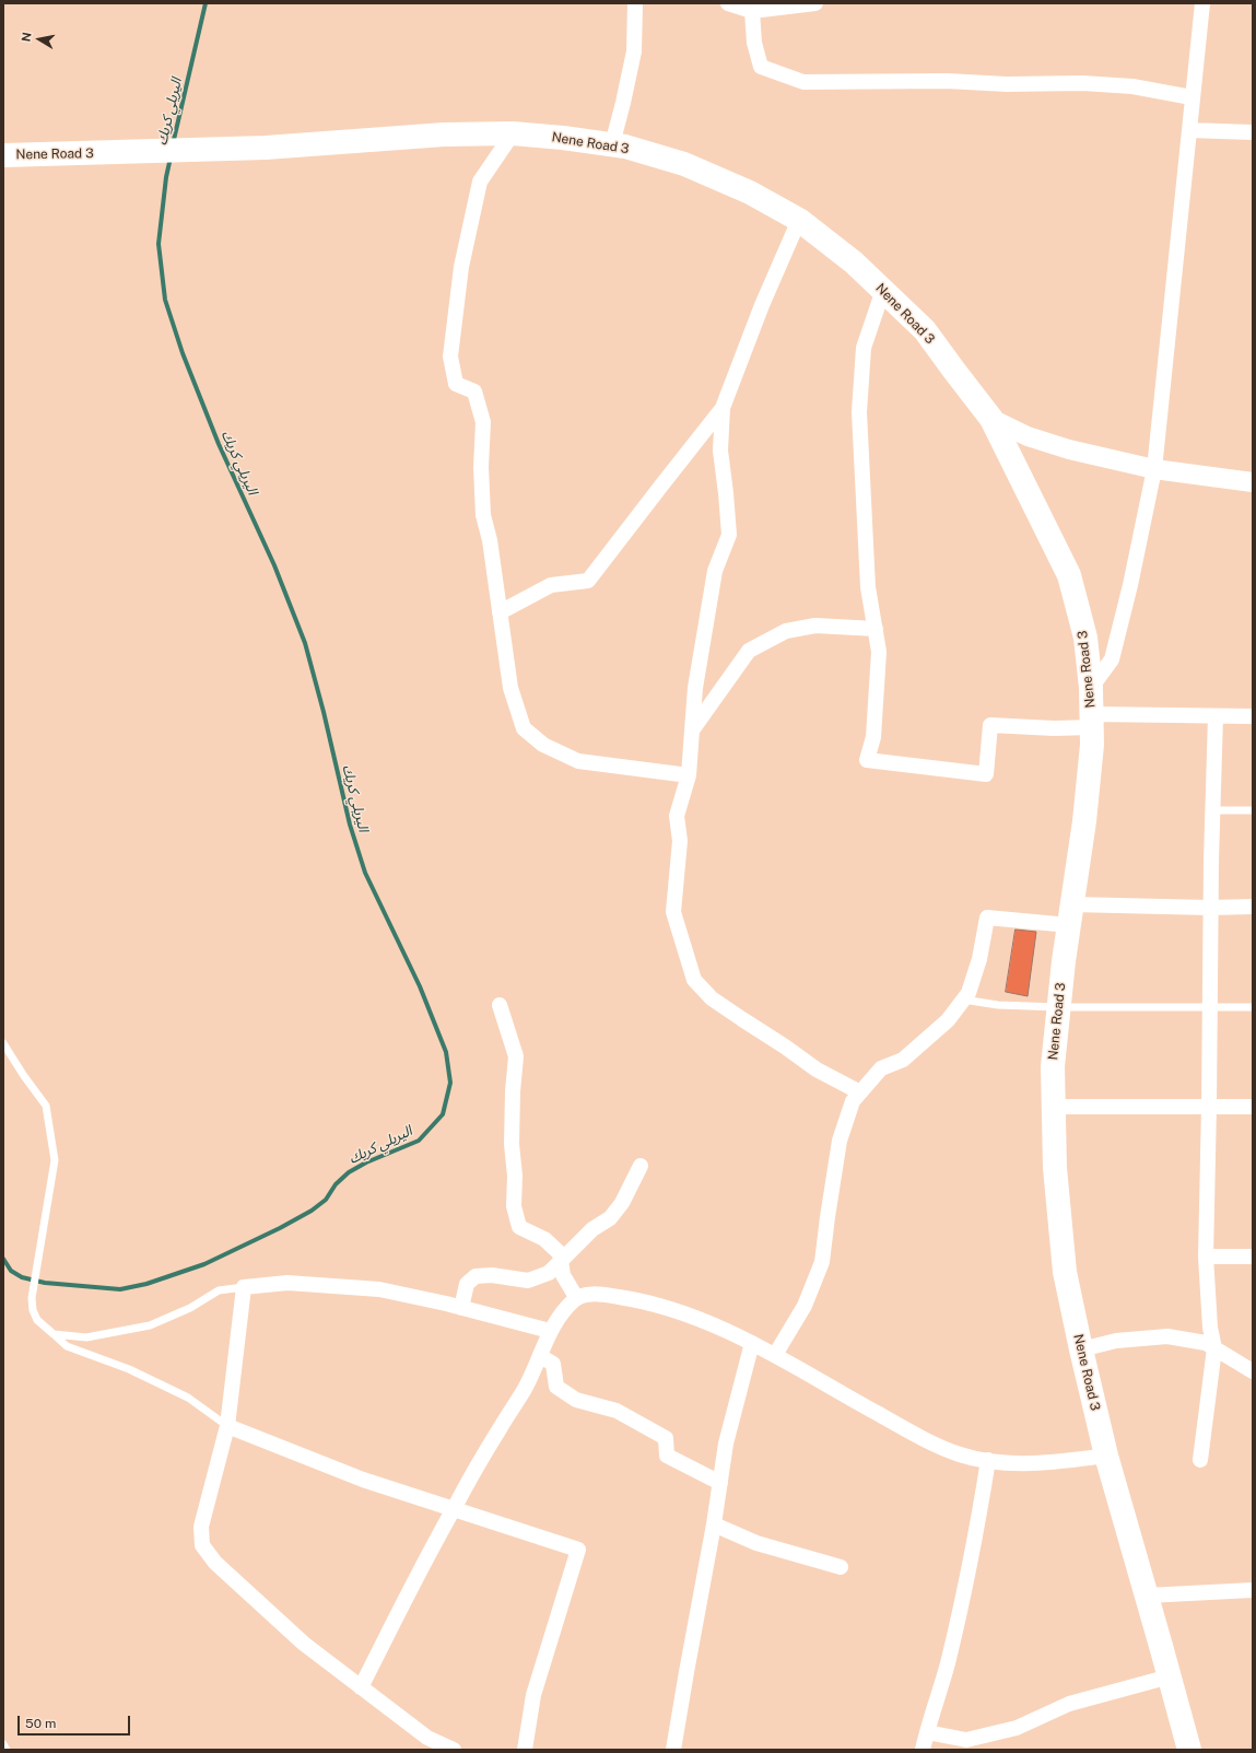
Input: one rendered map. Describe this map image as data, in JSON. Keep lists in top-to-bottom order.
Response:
{
  "streets": {
    "main road": ["Nene Road 3"]
  },
  "water": ["اليريلي كريك"],
  "scale_bar": "50 m",
  "north": "left"
}
